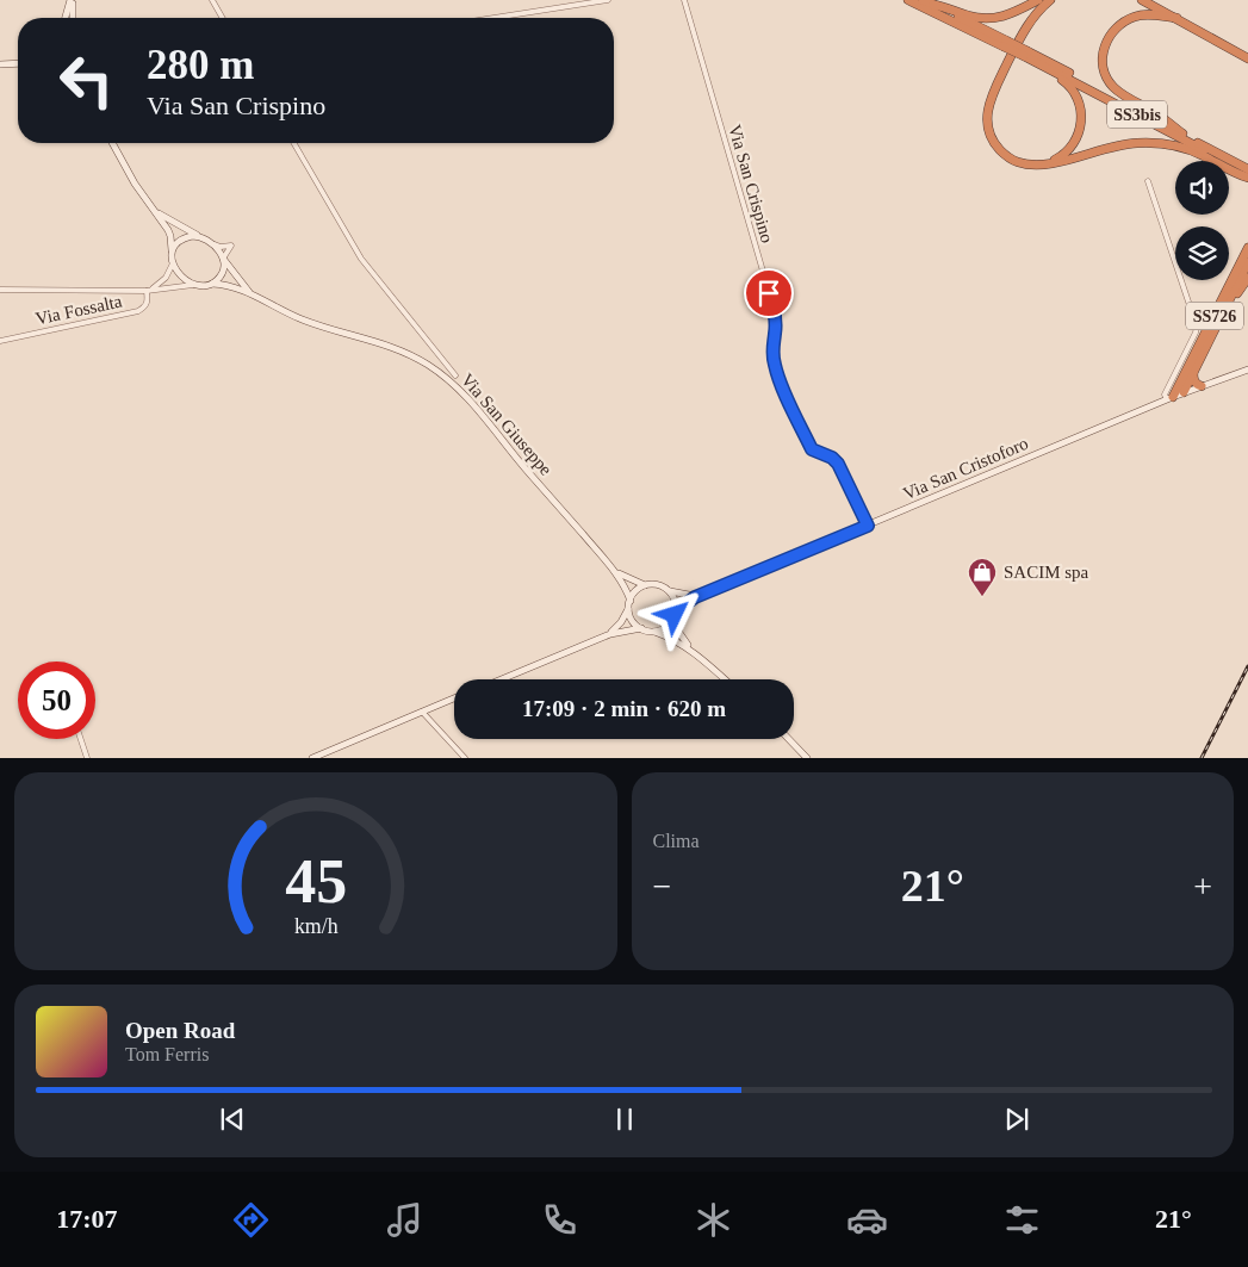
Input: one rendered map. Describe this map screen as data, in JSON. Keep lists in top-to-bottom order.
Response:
{
  "streets": {
    "highway": ["SS3bis", "SS726"],
    "main road": ["Via San Giuseppe", "Via San Cristoforo"],
    "street": ["Via San Crispino", "Via Fossalta"]
  },
  "crossings": [
    ["Via San Crispino", "Via San Cristoforo"],
    ["SS726", "Via San Cristoforo"],
    ["Via San Giuseppe", "Via San Cristoforo"]
  ],
  "places": {
    "shop": ["SACIM spa"]
  },
  "page": {
    "turn": ["280 m", "Via San Crispino"],
    "limit": "50",
    "trip": "17:09 · 2 min · 620 m",
    "tile": "Clima",
    "heat": ["−", "21°", "+"],
    "song": ["Open Road", "Tom Ferris"],
    "tabs": ["17:07", "21°"],
    "gauge": ["45", "km/h"]
  }
}
